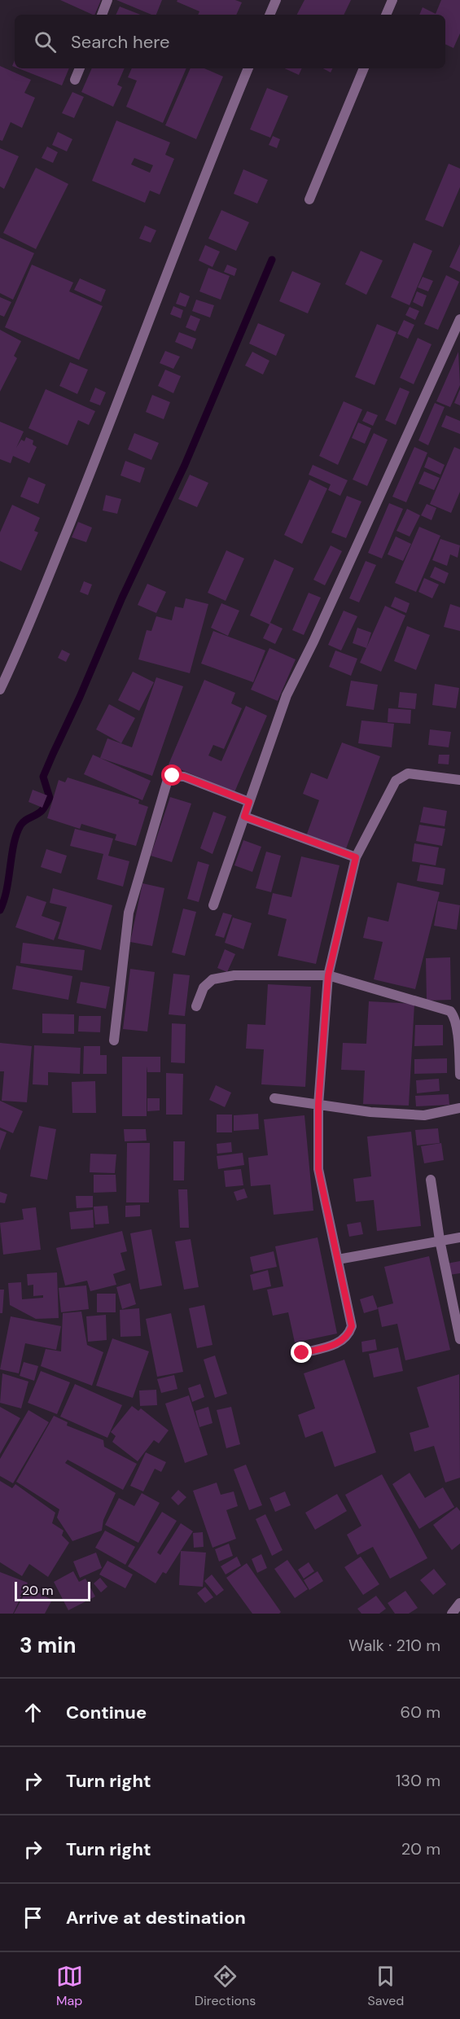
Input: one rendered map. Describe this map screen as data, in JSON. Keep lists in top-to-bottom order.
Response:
{
  "scale_bar": "20 m",
  "page": {
    "search": "Search here",
    "scale": "20 m",
    "heading": ["3 min", "Walk · 210 m"],
    "list": [
      ["Continue", "60 m"],
      ["Turn right", "130 m"],
      ["Turn right", "20 m"],
      "Arrive at destination"
    ],
    "nav": ["Map", "Directions", "Saved"]
  }
}
